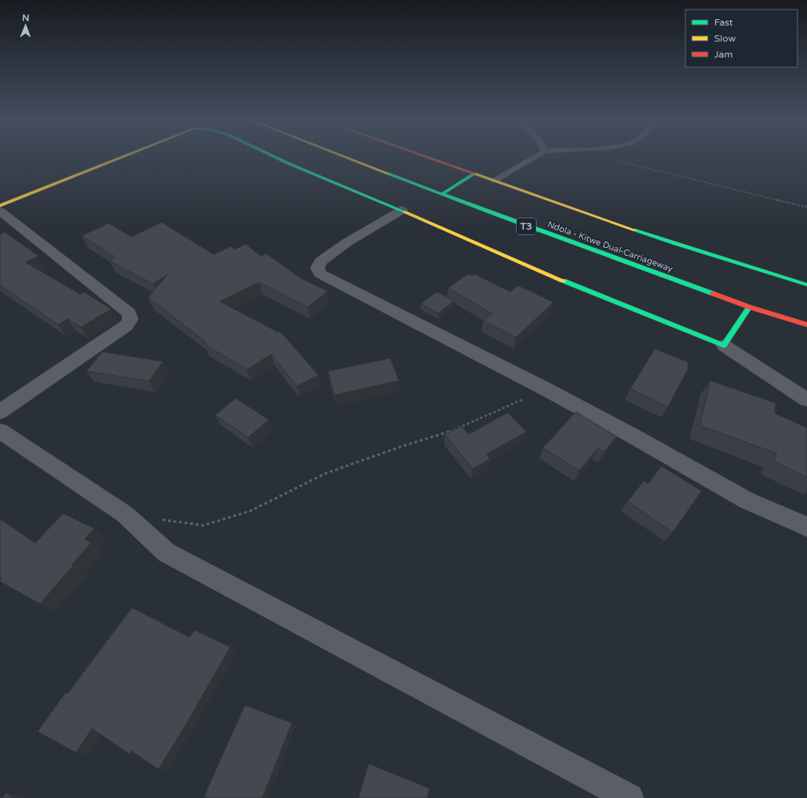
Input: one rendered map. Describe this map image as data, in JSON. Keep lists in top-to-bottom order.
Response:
{
  "streets": {
    "main road": ["T3", "Ndola - Kitwe Dual-Carriageway"]
  },
  "legend": ["Fast", "Slow", "Jam"],
  "north": "top"
}
